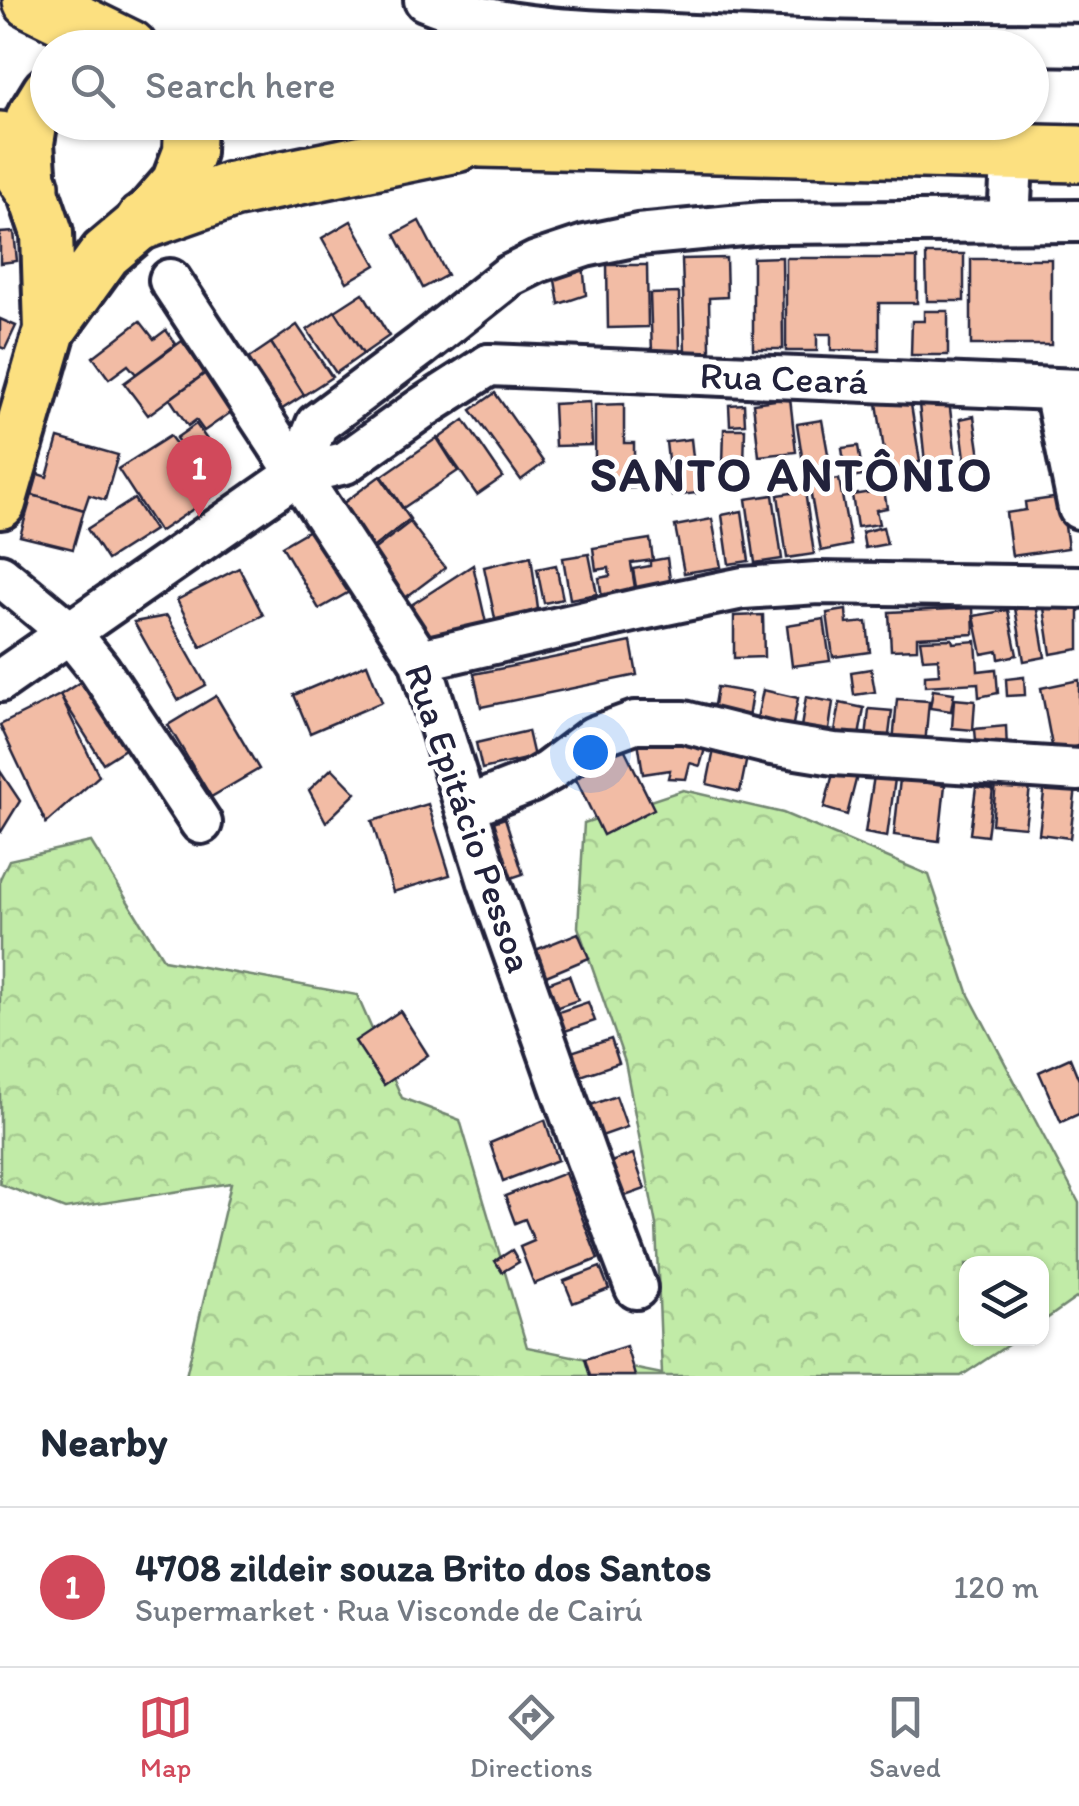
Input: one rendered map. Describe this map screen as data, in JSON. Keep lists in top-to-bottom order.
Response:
{
  "streets": {
    "street": ["Rua Ceará", "Rua Epitácio Pessoa"]
  },
  "districts": ["SANTO ANTÔNIO"],
  "page": {
    "search": "Search here",
    "pins": "1",
    "heading": "Nearby",
    "list": [
      {
        "mark": "1",
        "name": "4708 zildeir souza Brito dos Santos",
        "note": "Supermarket · Rua Visconde de Cairú",
        "value": "120 m"
      }
    ],
    "nav": ["Map", "Directions", "Saved"]
  }
}
